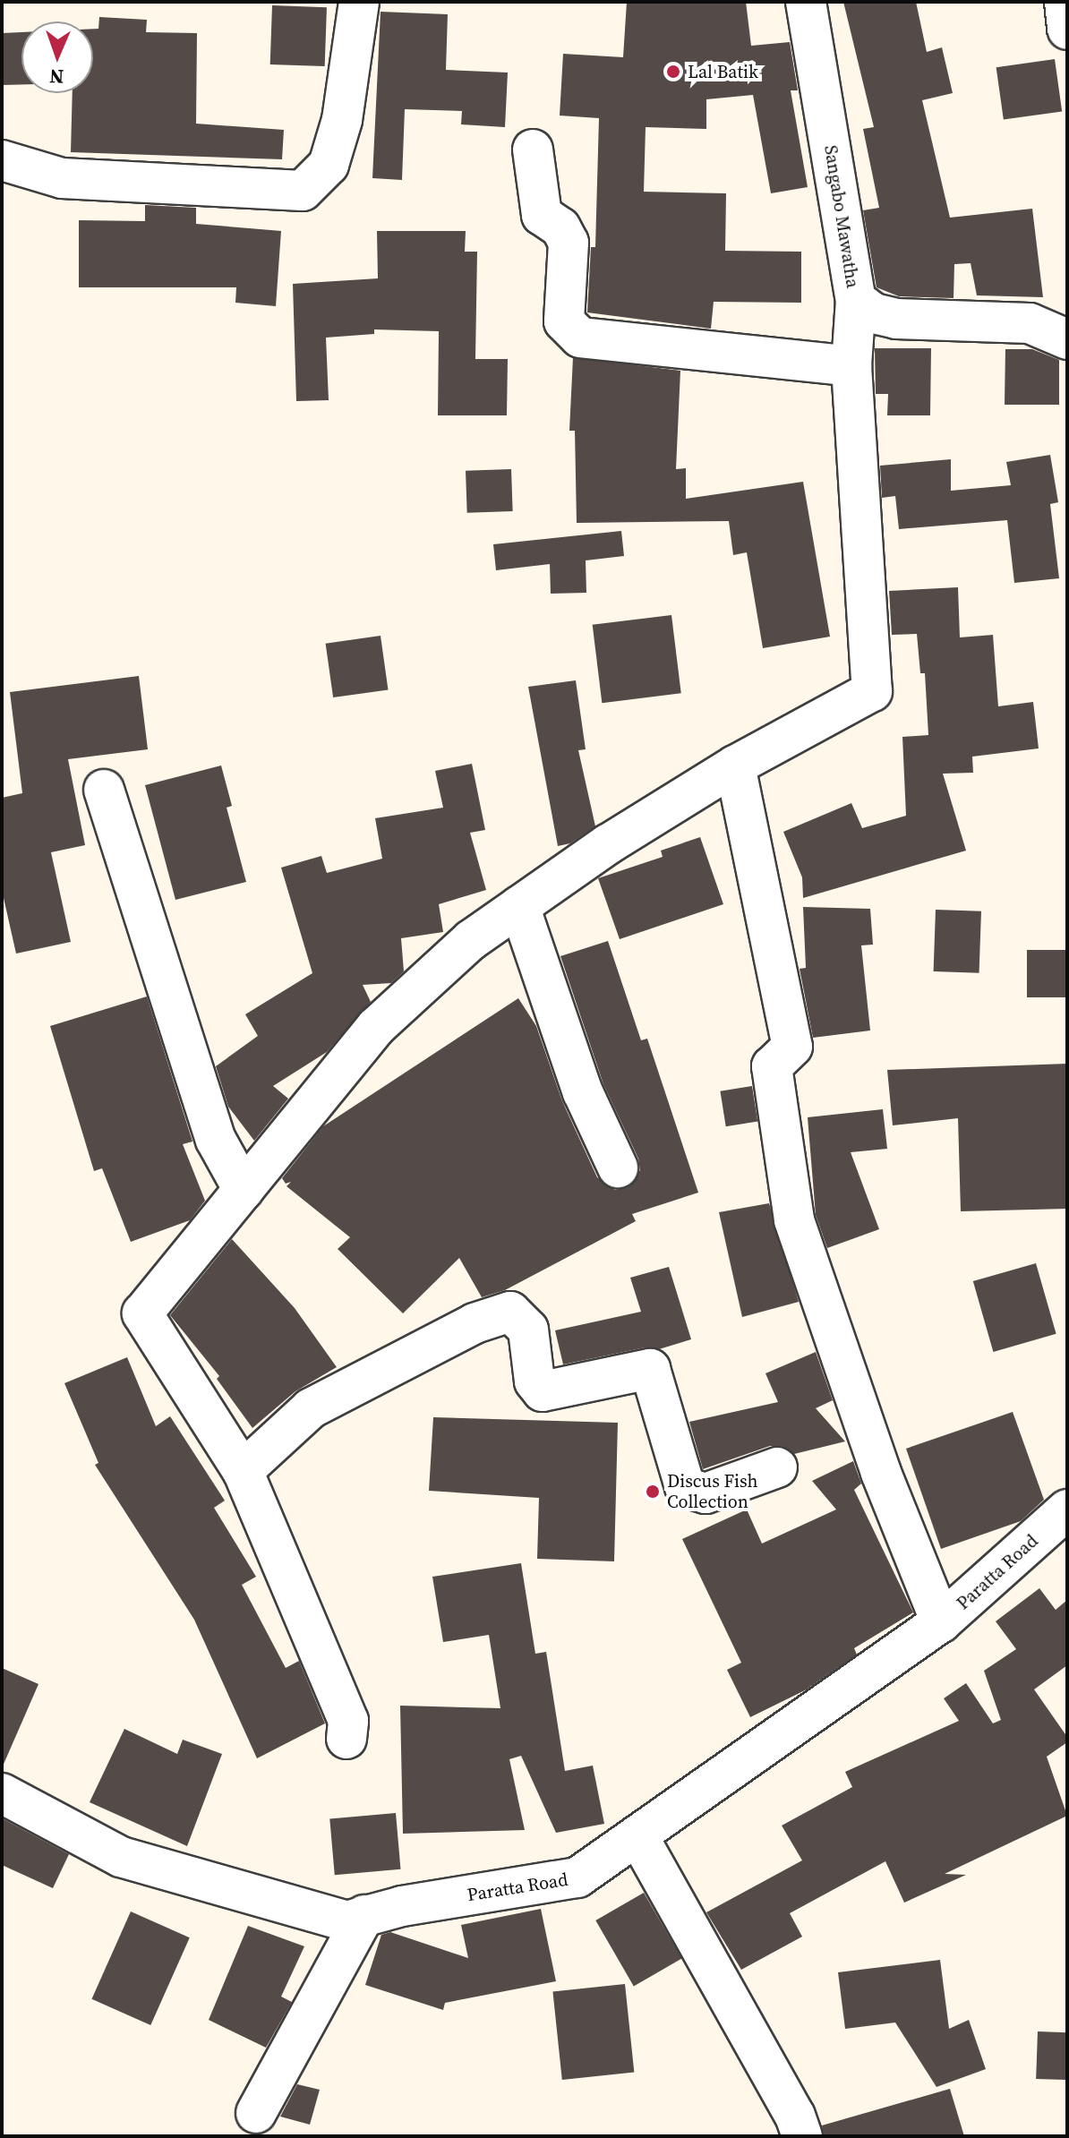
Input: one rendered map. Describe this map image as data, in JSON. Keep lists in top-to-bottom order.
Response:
{
  "streets": {
    "street": ["Sangabo Mawatha", "Paratta Road"]
  },
  "places": ["Lal Batik", "Discus Fish Collection"],
  "north": "bottom"
}
